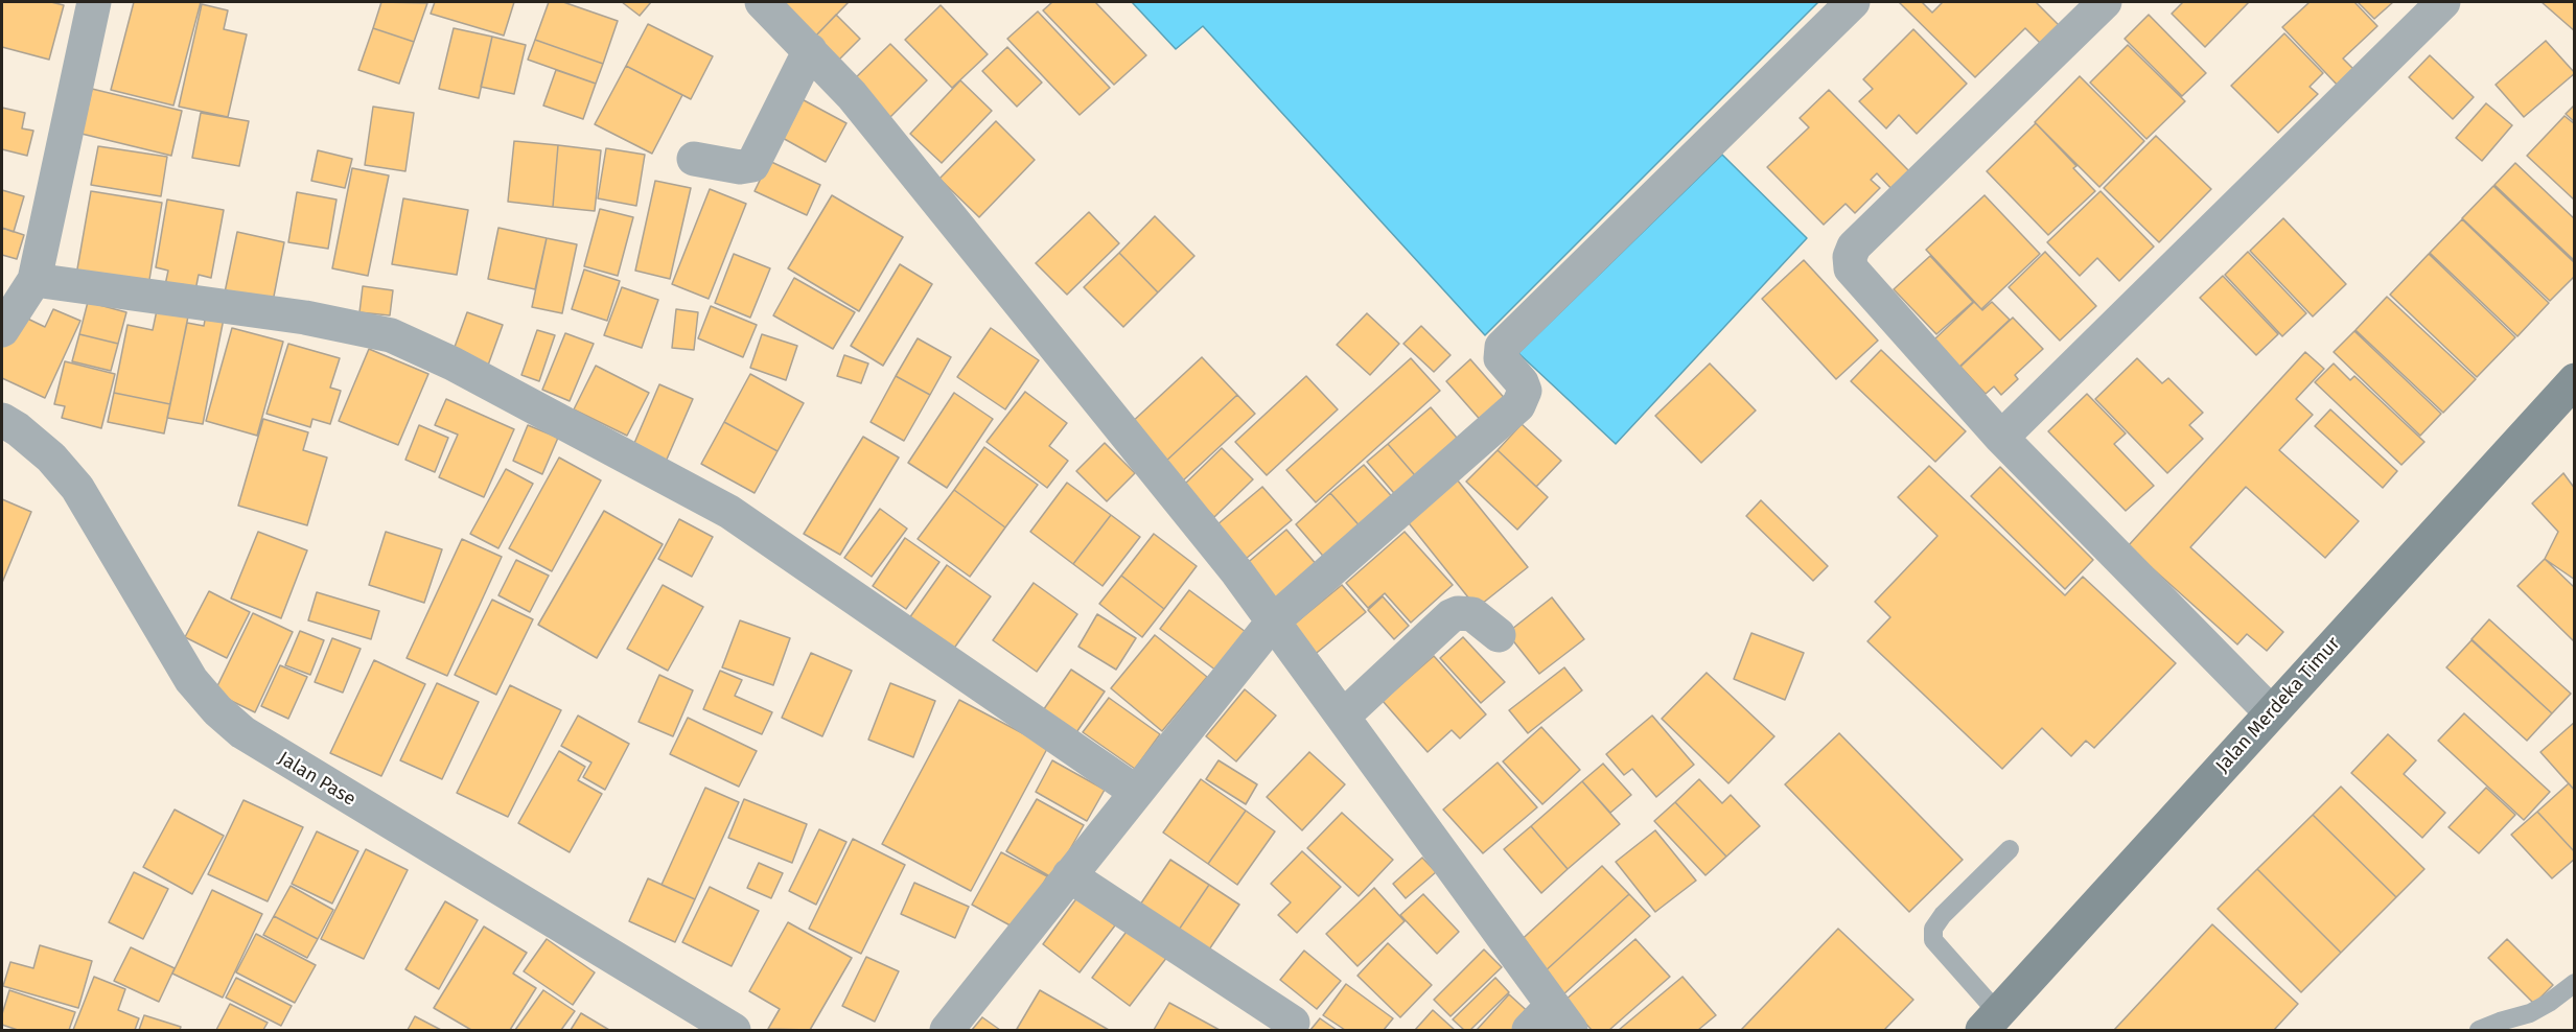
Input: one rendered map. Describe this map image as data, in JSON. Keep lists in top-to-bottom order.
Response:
{
  "streets": {
    "main road": ["Jalan Merdeka Timur"],
    "street": ["Jalan Pase"]
  }
}
